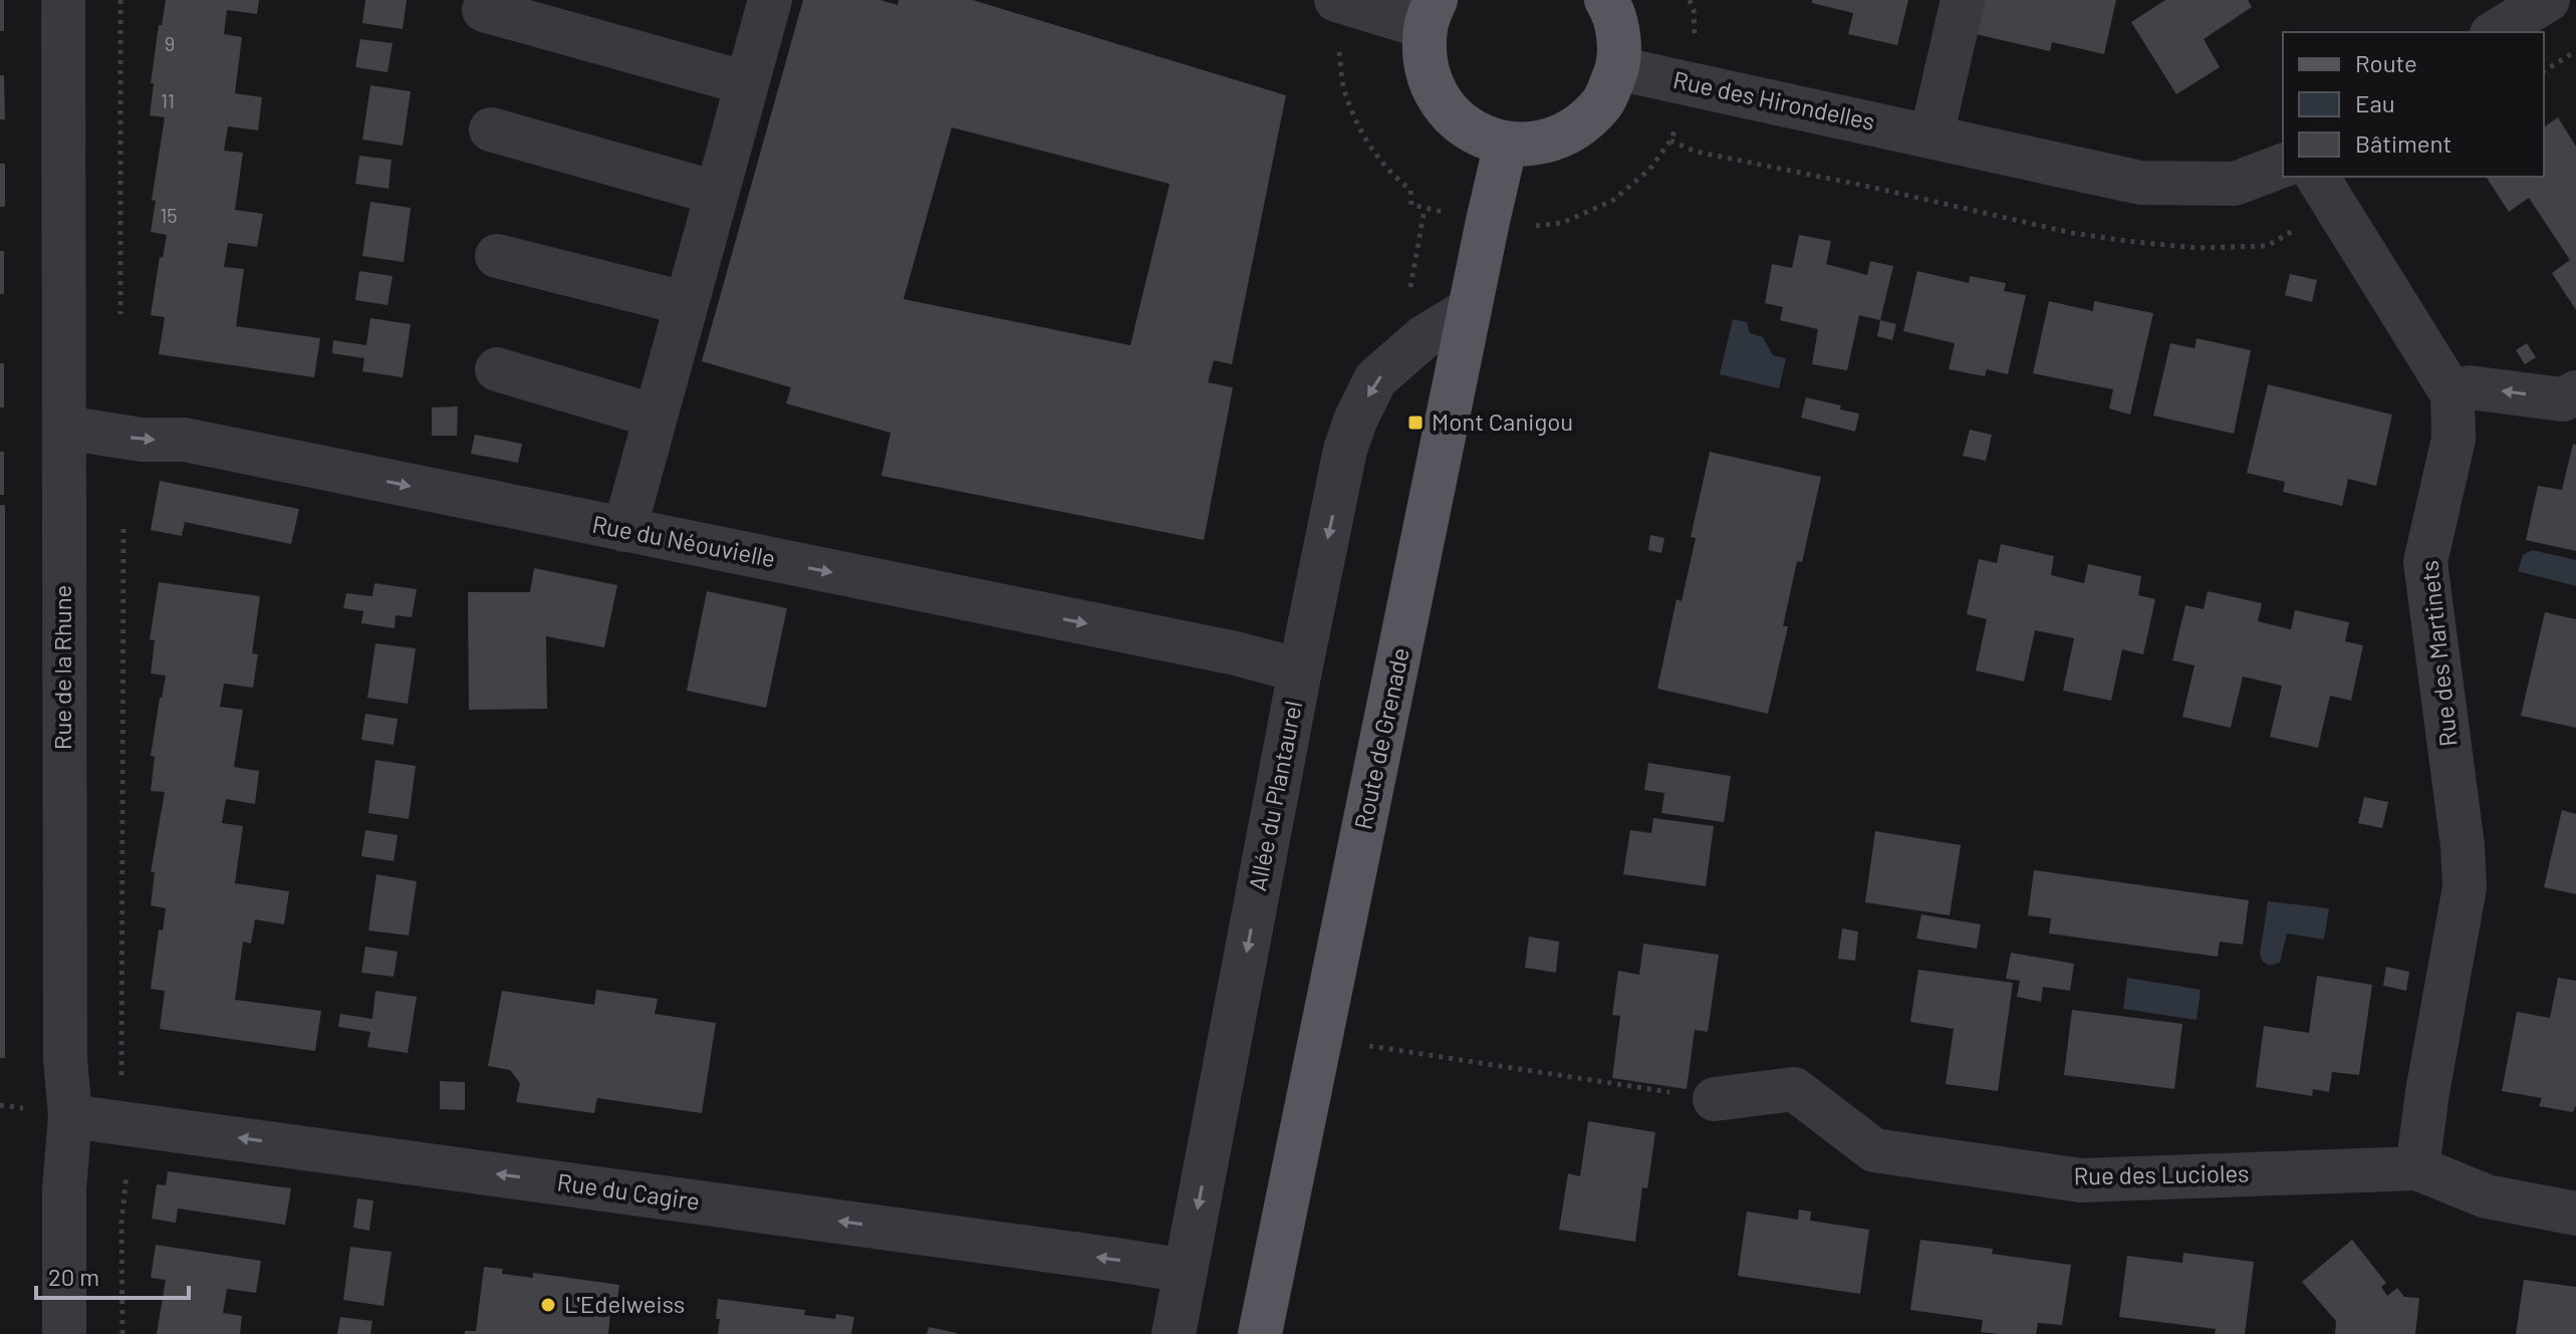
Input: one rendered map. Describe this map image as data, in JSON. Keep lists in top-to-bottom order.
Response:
{
  "streets": {
    "main road": ["Route de Grenade"],
    "street": [
      "Rue des Hirondelles",
      "Rue du Néouvielle",
      "Rue des Martinets",
      "Rue de la Rhune",
      "Allée du Plantaurel",
      "Rue des Lucioles",
      "Rue du Cagire"
    ]
  },
  "crossings": [
    ["Rue du Néouvielle", "Rue de la Rhune"],
    ["Rue du Néouvielle", "Allée du Plantaurel"],
    ["Rue des Martinets", "Rue des Lucioles"],
    ["Rue de la Rhune", "Rue du Cagire"],
    ["Route de Grenade", "Allée du Plantaurel"],
    ["Allée du Plantaurel", "Rue du Cagire"]
  ],
  "one_way": ["Allée du Plantaurel", "Rue du Cagire"],
  "places": {
    "transit": ["Mont Canigou"],
    "other": ["L'Edelweiss"]
  },
  "house_numbers": ["9", "11", "15"],
  "legend": ["Route", "Eau", "Bâtiment"],
  "scale_bar": "20 m"
}
